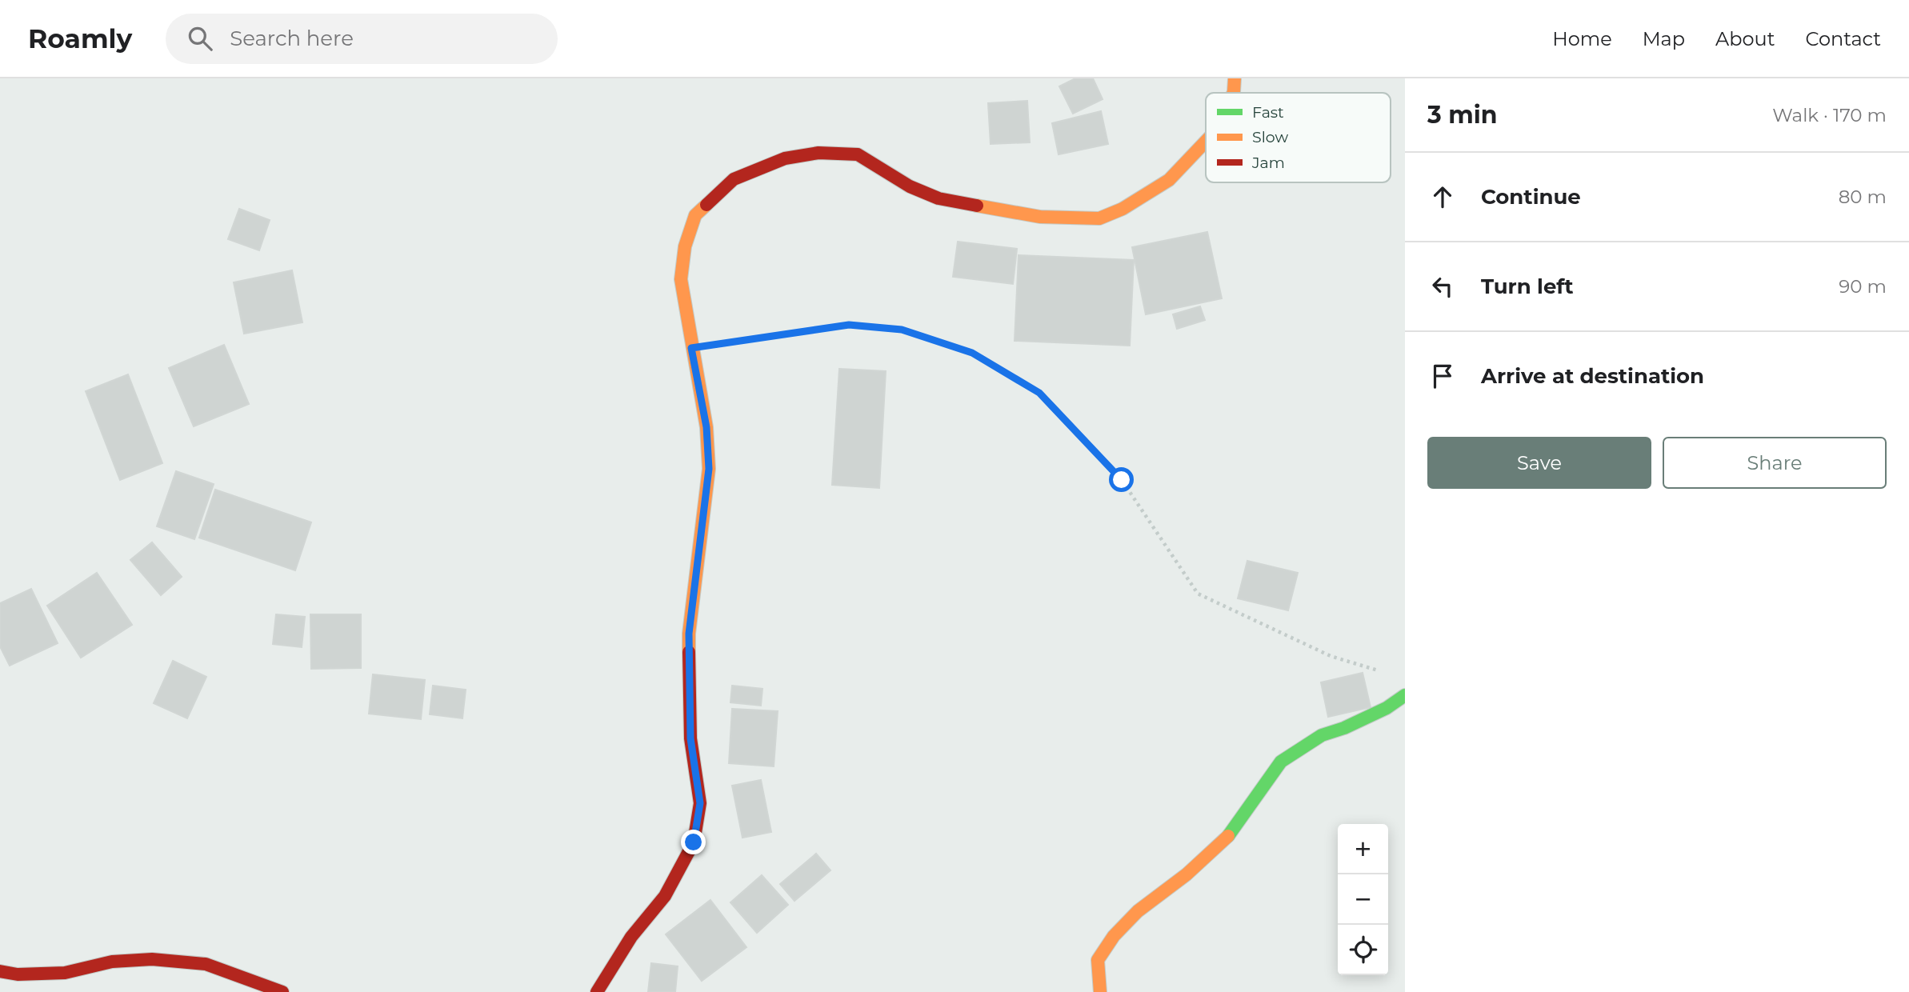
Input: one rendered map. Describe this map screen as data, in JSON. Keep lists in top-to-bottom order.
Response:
{
  "legend": ["Fast", "Slow", "Jam"],
  "page": {
    "header": "Roamly",
    "search": "Search here",
    "nav": [
      "Home",
      "Map",
      "About",
      "Contact"
    ],
    "heading": ["3 min", "Walk · 170 m"],
    "list": [
      ["Continue", "80 m"],
      ["Turn left", "90 m"],
      "Arrive at destination"
    ],
    "buttons": ["Save", "Share"],
    "map_buttons": ["+", "−"]
  }
}
